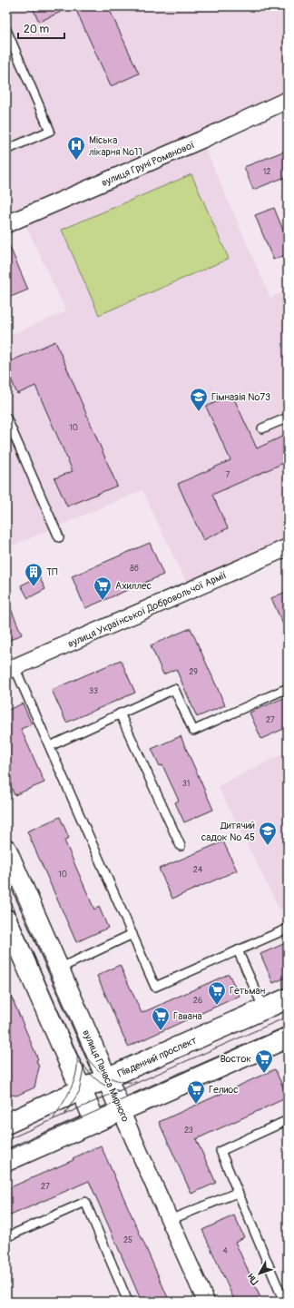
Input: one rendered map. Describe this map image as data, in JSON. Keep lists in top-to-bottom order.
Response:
{
  "streets": {
    "main road": ["Південний проспект", "вулиця Панаса Мирного"],
    "street": ["вулиця Груні Романової", "вулиця Української Добровольчої Армії"]
  },
  "crossings": [
    ["Південний проспект", "вулиця Панаса Мирного"]
  ],
  "places": {
    "hospital": ["Міська лікарня №11"],
    "school or university": ["Гімназія №73", "Дитячий садок № 45"],
    "building": ["ТП"],
    "supermarket": [
      "Ахиллес",
      "Гетьман",
      "Гавана",
      "Восток",
      "Гелиос"
    ]
  },
  "house_numbers": [
    "12",
    "10",
    "7",
    "8б",
    "29",
    "33",
    "27",
    "31",
    "24",
    "10",
    "26",
    "23",
    "27",
    "25",
    "4"
  ],
  "scale_bar": "20 m",
  "north": "bottom left"
}
